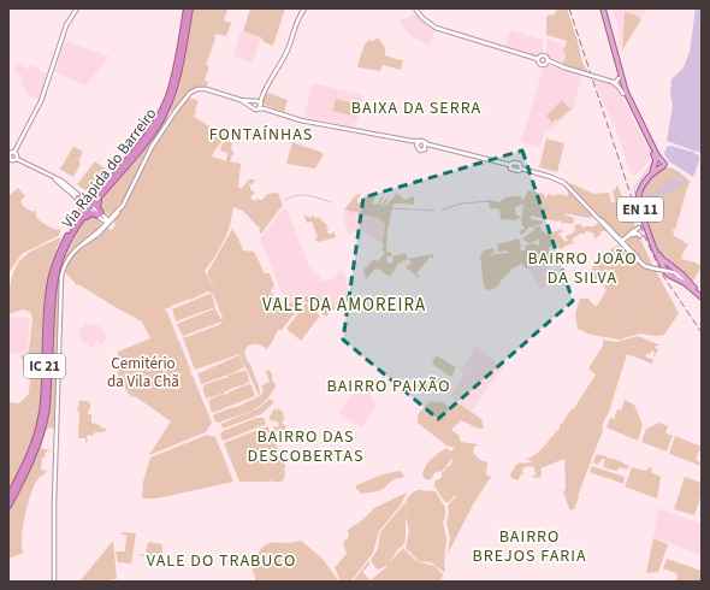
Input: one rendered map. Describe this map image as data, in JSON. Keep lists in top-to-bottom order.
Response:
{
  "streets": {
    "highway": ["Via Rápida do Barreiro", "IC 21"],
    "main road": ["EN 11"]
  },
  "districts": [
    "BAIXA DA SERRA",
    "FONTAÍNHAS",
    "BAIRRO JOÃO DA SILVA",
    "VALE DA AMOREIRA",
    "BAIRRO PAIXÃO",
    "BAIRRO DAS DESCOBERTAS",
    "BAIRRO BREJOS FARIA",
    "VALE DO TRABUCO"
  ],
  "parks": ["Cemitério da Vila Chã"]
}
